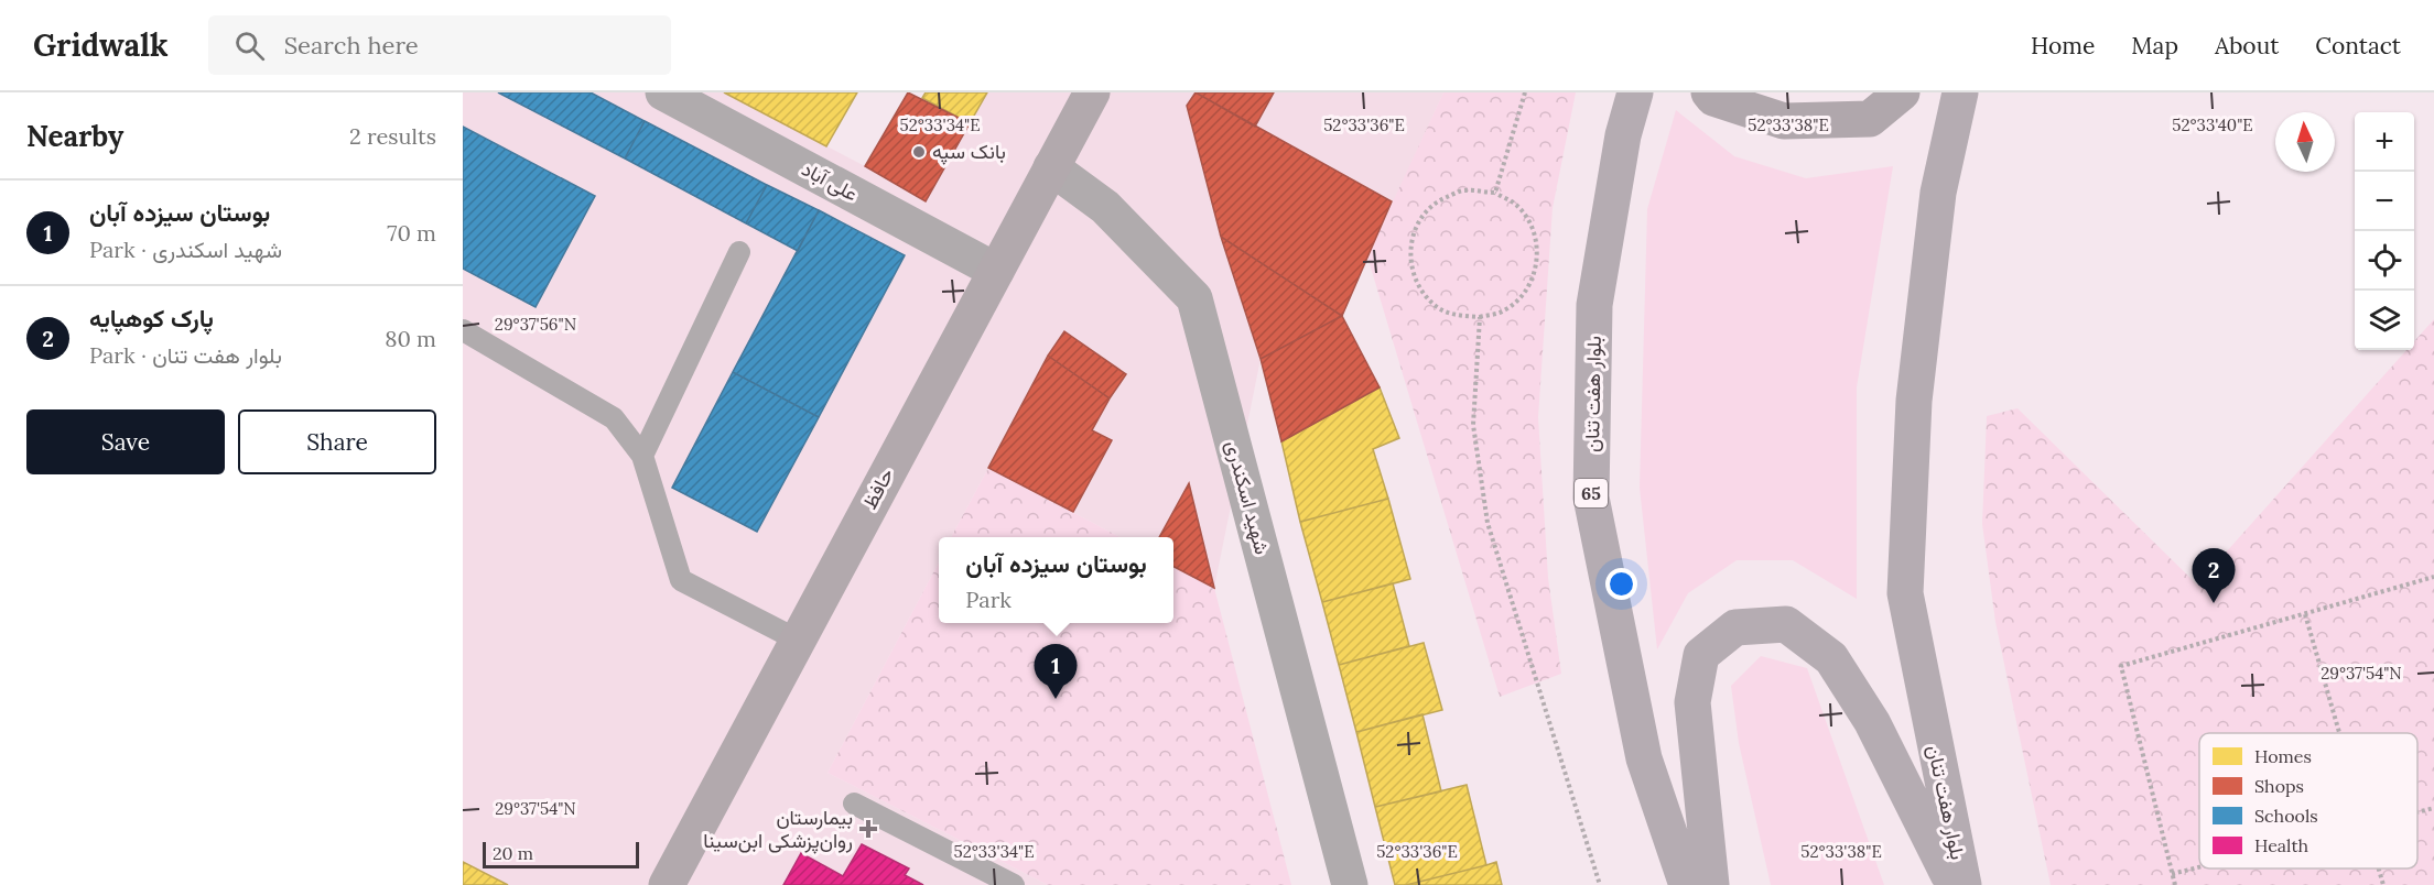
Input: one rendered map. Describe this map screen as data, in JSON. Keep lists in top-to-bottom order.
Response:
{
  "streets": {
    "main road": ["بلوار هفت تنان", "حافظ", "65"],
    "street": ["علی آباد", "شهید اسکندری"]
  },
  "crossings": [
    ["علی آباد", "حافظ"],
    ["حافظ", "شهید اسکندری"]
  ],
  "places": {
    "other": ["بانک سپه"],
    "health": ["بیمارستان روان‌پزشکی ابن‌سینا"]
  },
  "legend": [
    "Homes",
    "Shops",
    "Schools",
    "Health"
  ],
  "scale_bar": "20 m",
  "north": "top",
  "page": {
    "header": "Gridwalk",
    "search": "Search here",
    "nav": [
      "Home",
      "Map",
      "About",
      "Contact"
    ],
    "heading": ["Nearby", "2 results"],
    "map_buttons": ["+", "−"],
    "list": [
      {
        "mark": "1",
        "name": "بوستان سیزده آبان",
        "note": "Park · شهید اسکندری",
        "value": "70 m"
      },
      {
        "mark": "2",
        "name": "پارک کوهپایه",
        "note": "Park · بلوار هفت تنان",
        "value": "80 m"
      }
    ],
    "buttons": ["Save", "Share"],
    "popup": ["بوستان سیزده آبان", "Park"],
    "pins": ["2", "1"],
    "scale": "20 m"
  },
  "coordinates": [
    "52°33'34\"E",
    "52°33'36\"E",
    "52°33'38\"E",
    "52°33'40\"E",
    "29°37'56\"N",
    "29°37'54\"N"
  ]
}
